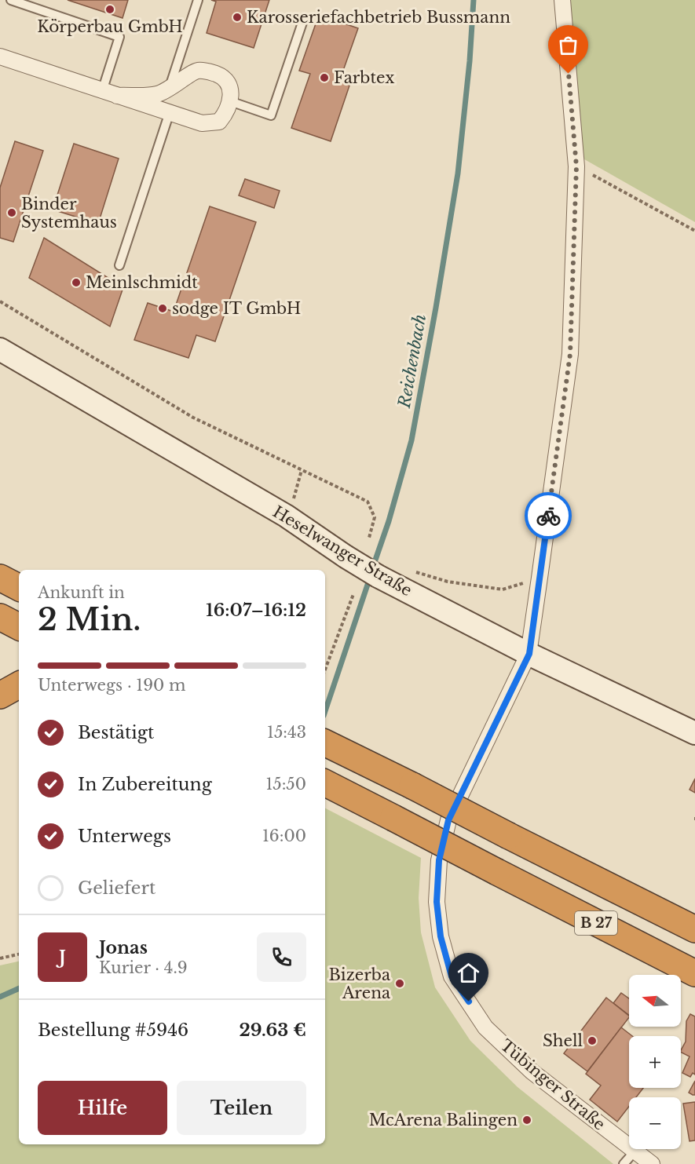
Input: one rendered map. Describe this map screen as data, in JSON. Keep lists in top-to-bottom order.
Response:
{
  "streets": {
    "highway": ["B 27"],
    "street": ["Heselwanger Straße", "Tübinger Straße"]
  },
  "crossings": [
    ["Heselwanger Straße", "Tübinger Straße"]
  ],
  "water": ["Reichenbach"],
  "places": [
    "Körperbau GmbH",
    "Karosseriefachbetrieb Bussmann",
    "Farbtex",
    "Binder Systemhaus",
    "Meinlschmidt",
    "sodge IT GmbH",
    "Bizerba Arena",
    "Shell",
    "McArena Balingen"
  ],
  "north": "left",
  "page": {
    "heading": ["2 Min.", "Ankunft in", "16:07–16:12"],
    "panel": [
      "Jonas",
      "Kurier · 4.9",
      "Bestellung #5946",
      "29.63 €"
    ],
    "bar": "Unterwegs · 190 m",
    "list": [
      ["Bestätigt", "15:43"],
      ["In Zubereitung", "15:50"],
      ["Unterwegs", "16:00"],
      "Geliefert"
    ],
    "round": "J",
    "map_buttons": ["+", "−"],
    "buttons": ["Hilfe", "Teilen"]
  }
}
